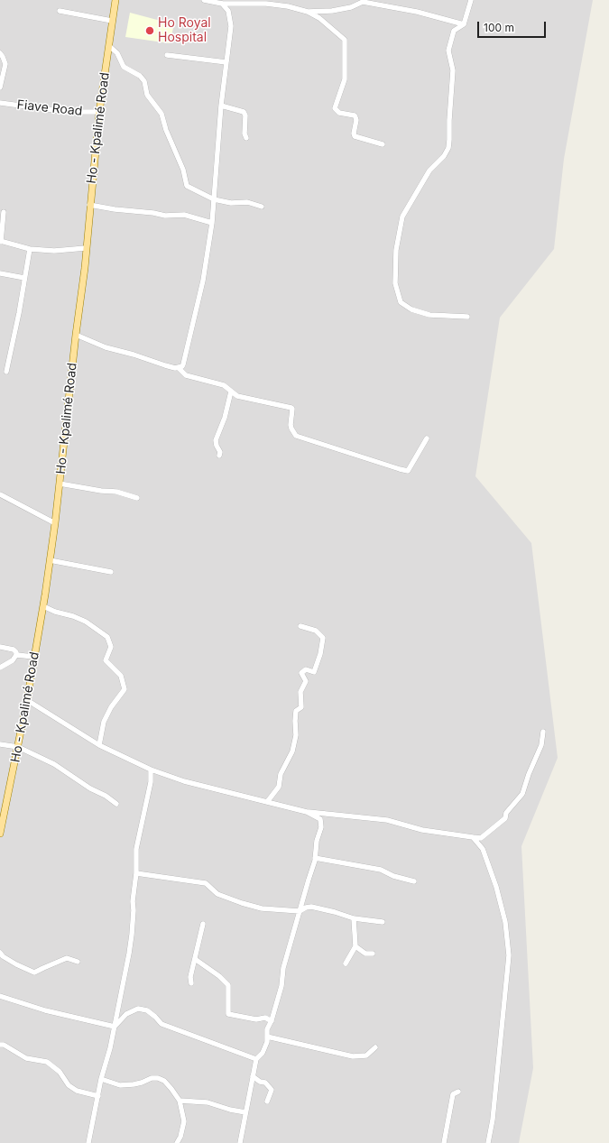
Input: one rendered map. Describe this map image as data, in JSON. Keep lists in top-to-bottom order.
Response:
{
  "streets": {
    "main road": ["Ho - Kpalimé Road"],
    "street": ["Fiave Road"]
  },
  "crossings": [
    ["Fiave Road", "Ho - Kpalimé Road"]
  ],
  "places": ["Ho Royal Hospital"],
  "scale_bar": "100 m"
}
